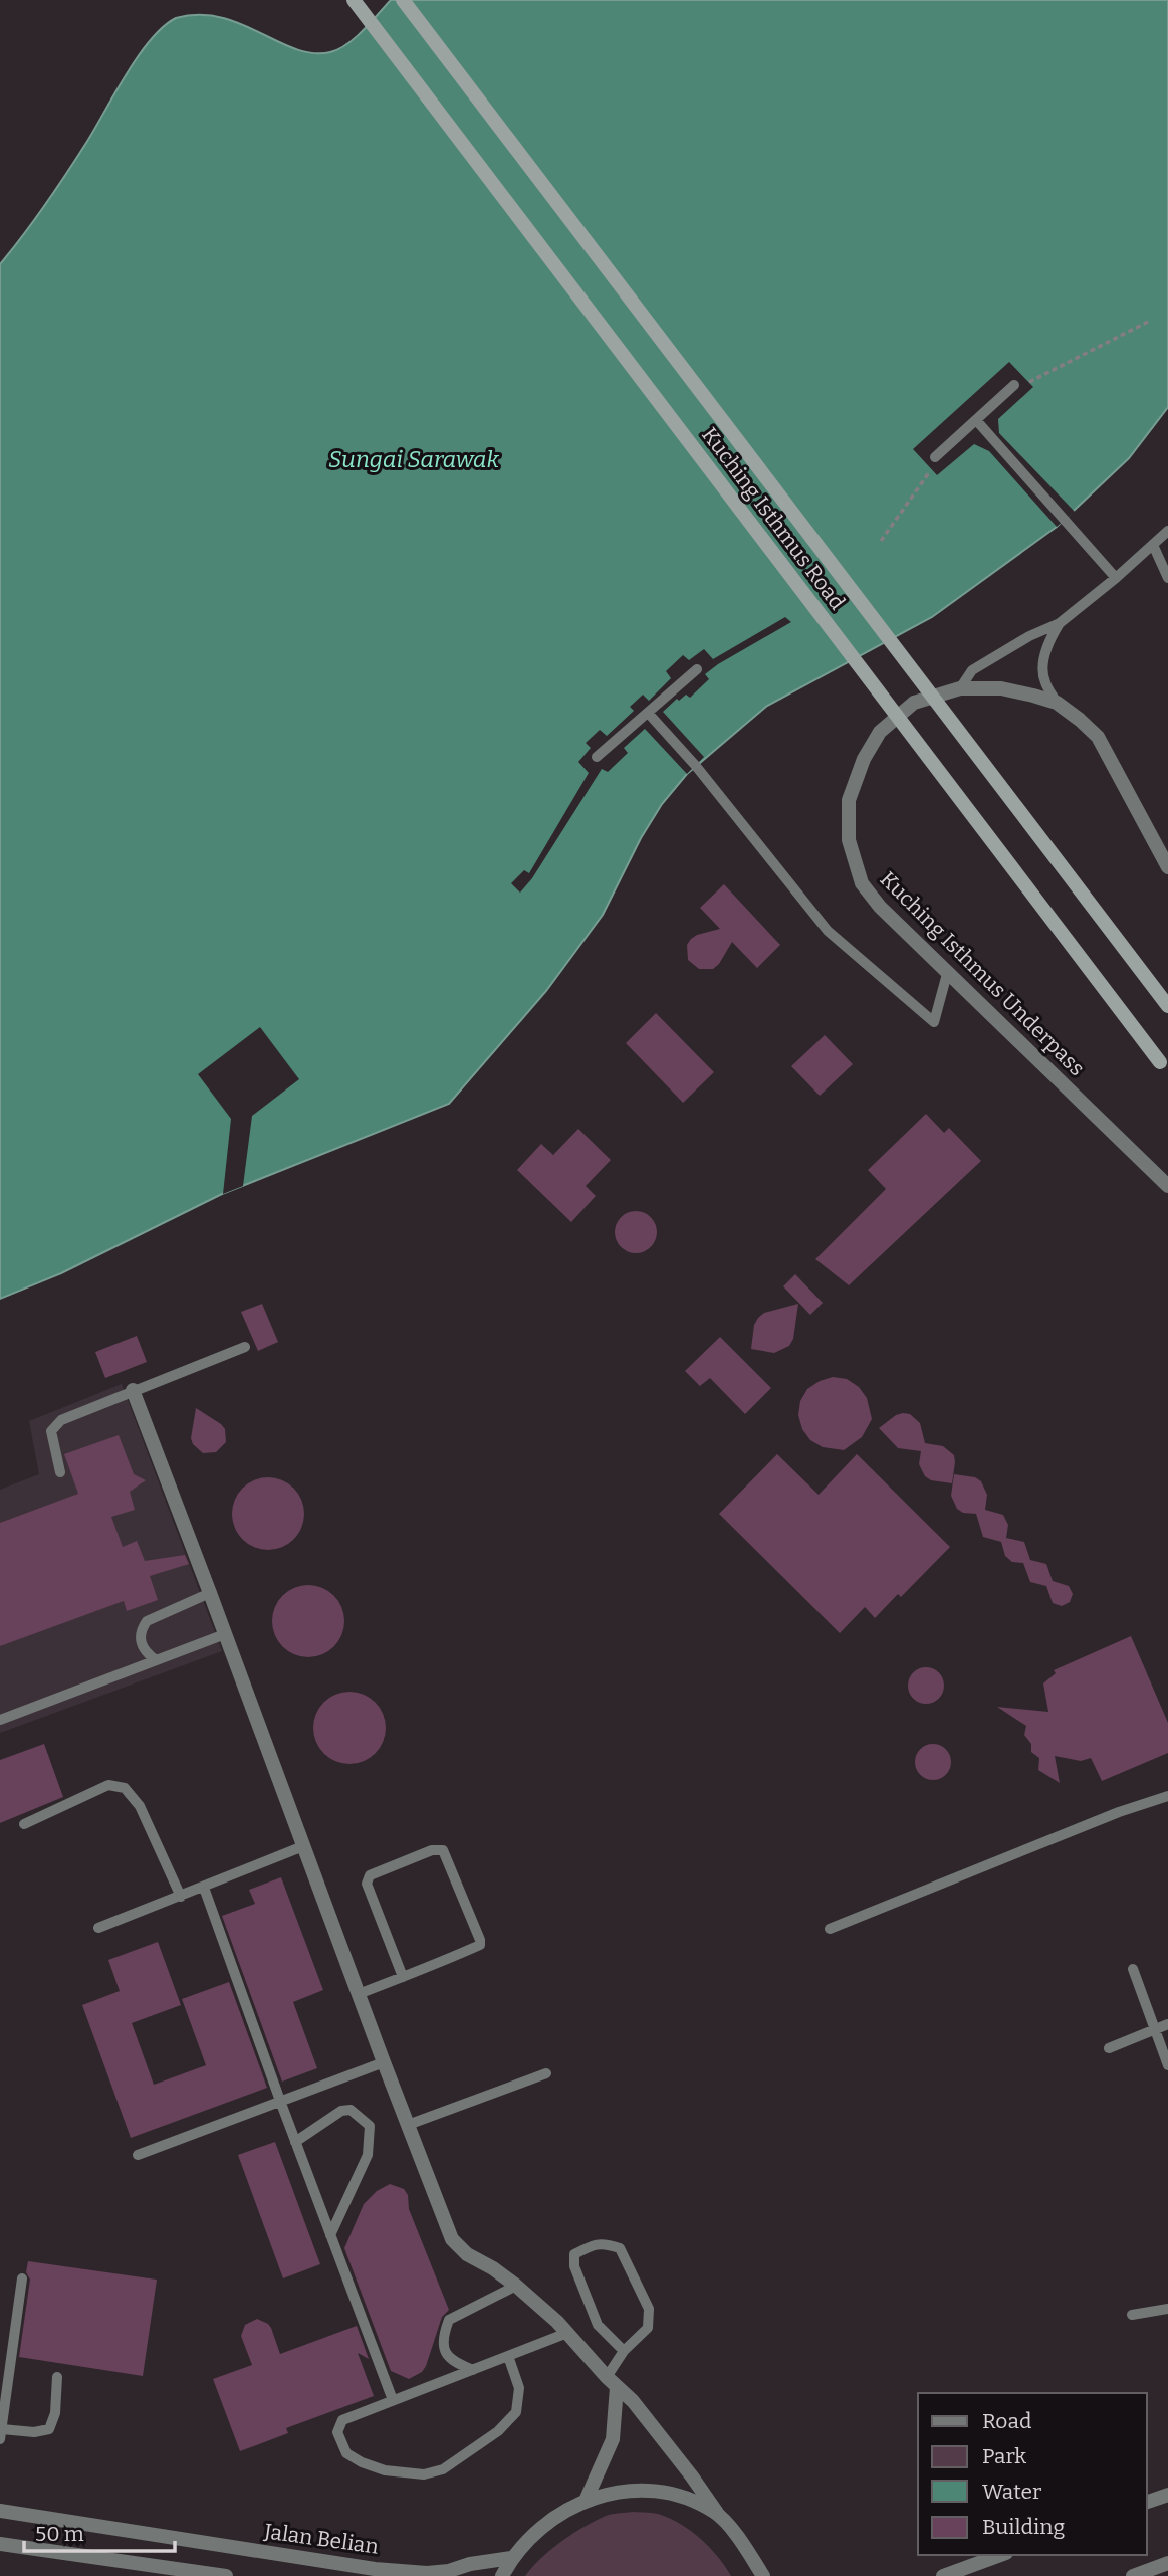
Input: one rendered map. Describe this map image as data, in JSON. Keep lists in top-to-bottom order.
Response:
{
  "streets": {
    "main road": ["Kuching Isthmus Road"],
    "street": ["Kuching Isthmus Underpass", "Jalan Belian"]
  },
  "water": ["Sungai Sarawak"],
  "legend": [
    "Road",
    "Park",
    "Water",
    "Building"
  ],
  "scale_bar": "50 m"
}
